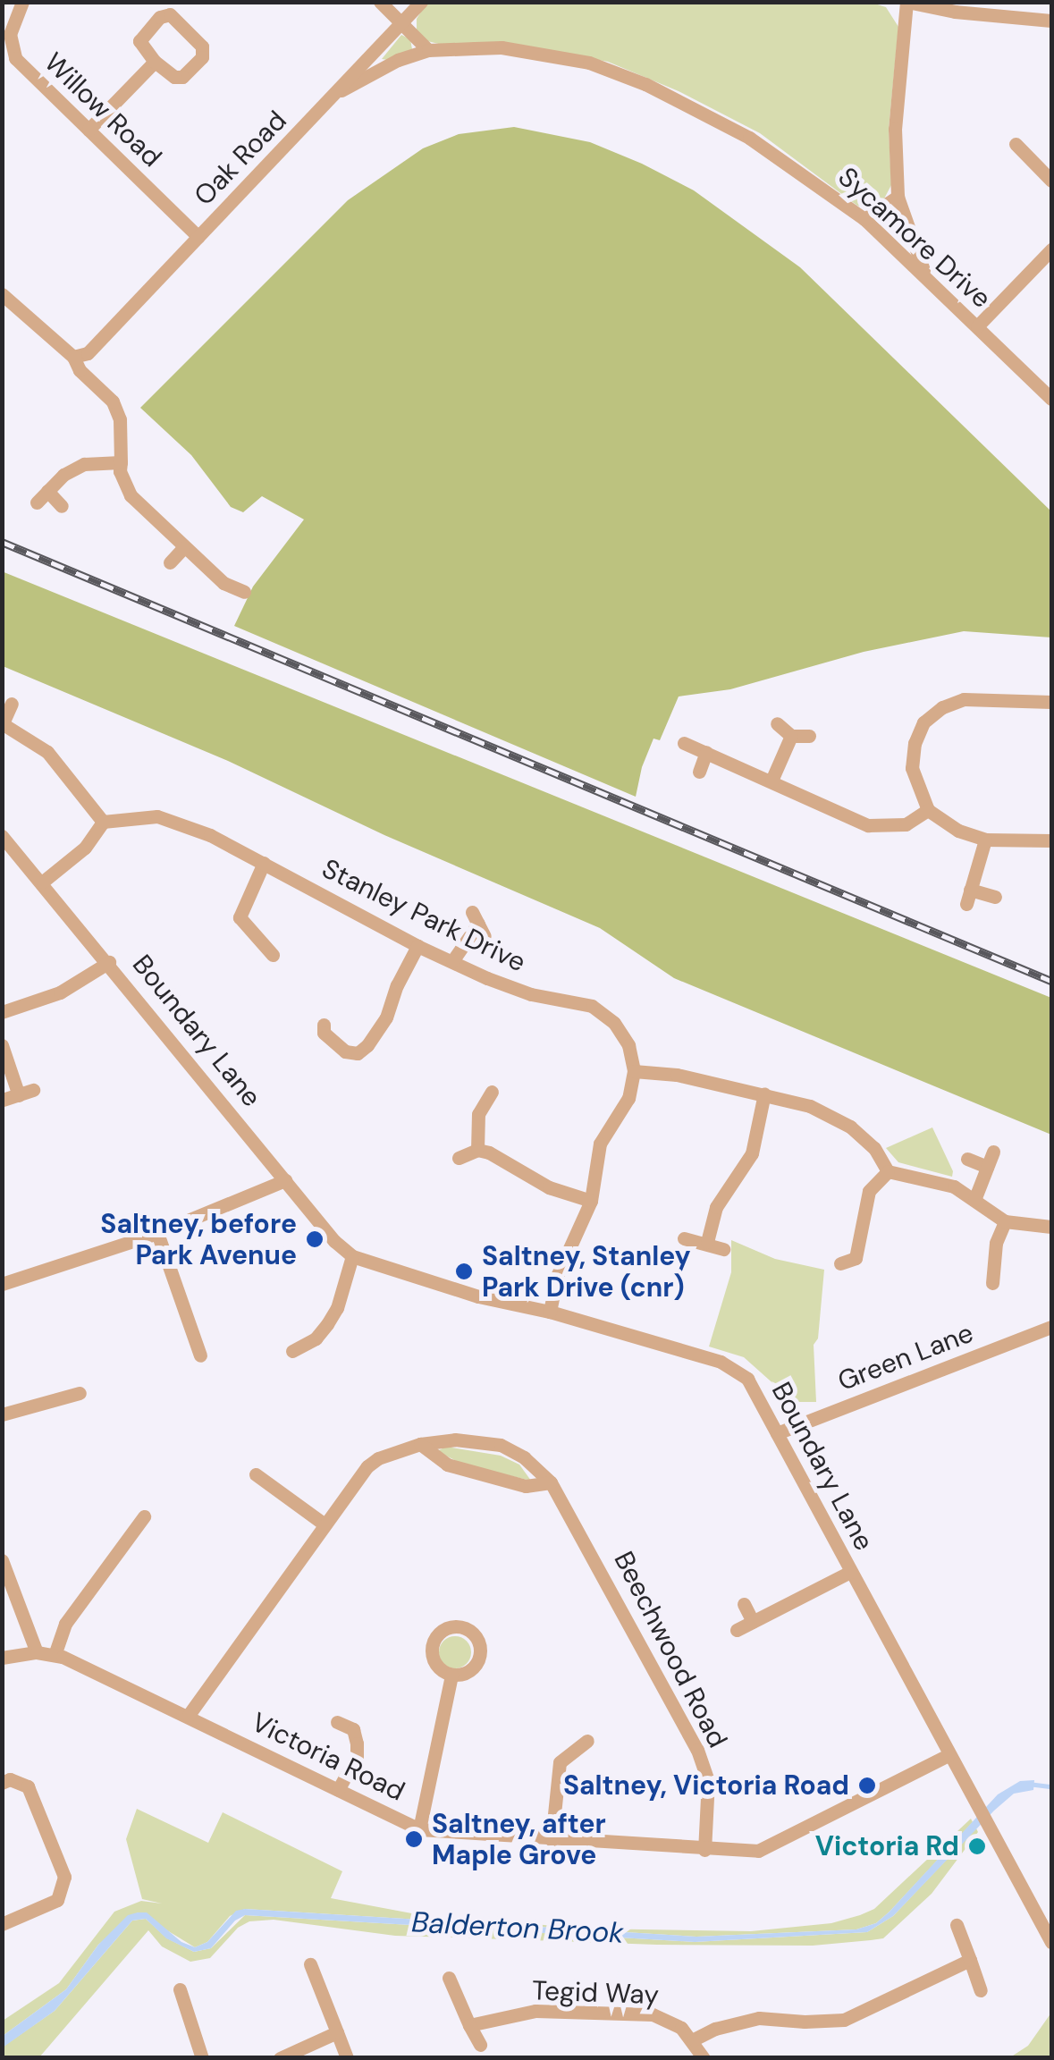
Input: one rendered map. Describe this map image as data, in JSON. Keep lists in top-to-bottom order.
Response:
{
  "streets": {
    "street": [
      "Willow Road",
      "Oak Road",
      "Sycamore Drive",
      "Stanley Park Drive",
      "Boundary Lane",
      "Green Lane",
      "Beechwood Road",
      "Victoria Road",
      "Tegid Way"
    ]
  },
  "crossings": [
    ["Willow Road", "Oak Road"],
    ["Oak Road", "Sycamore Drive"],
    ["Boundary Lane", "Green Lane"],
    ["Boundary Lane", "Victoria Road"],
    ["Beechwood Road", "Victoria Road"]
  ],
  "water": ["Balderton Brook"],
  "places": [
    "Saltney, before Park Avenue",
    "Saltney, Stanley Park Drive (cnr)",
    "Saltney, Victoria Road",
    "Saltney, after Maple Grove",
    "Victoria Rd"
  ]
}
